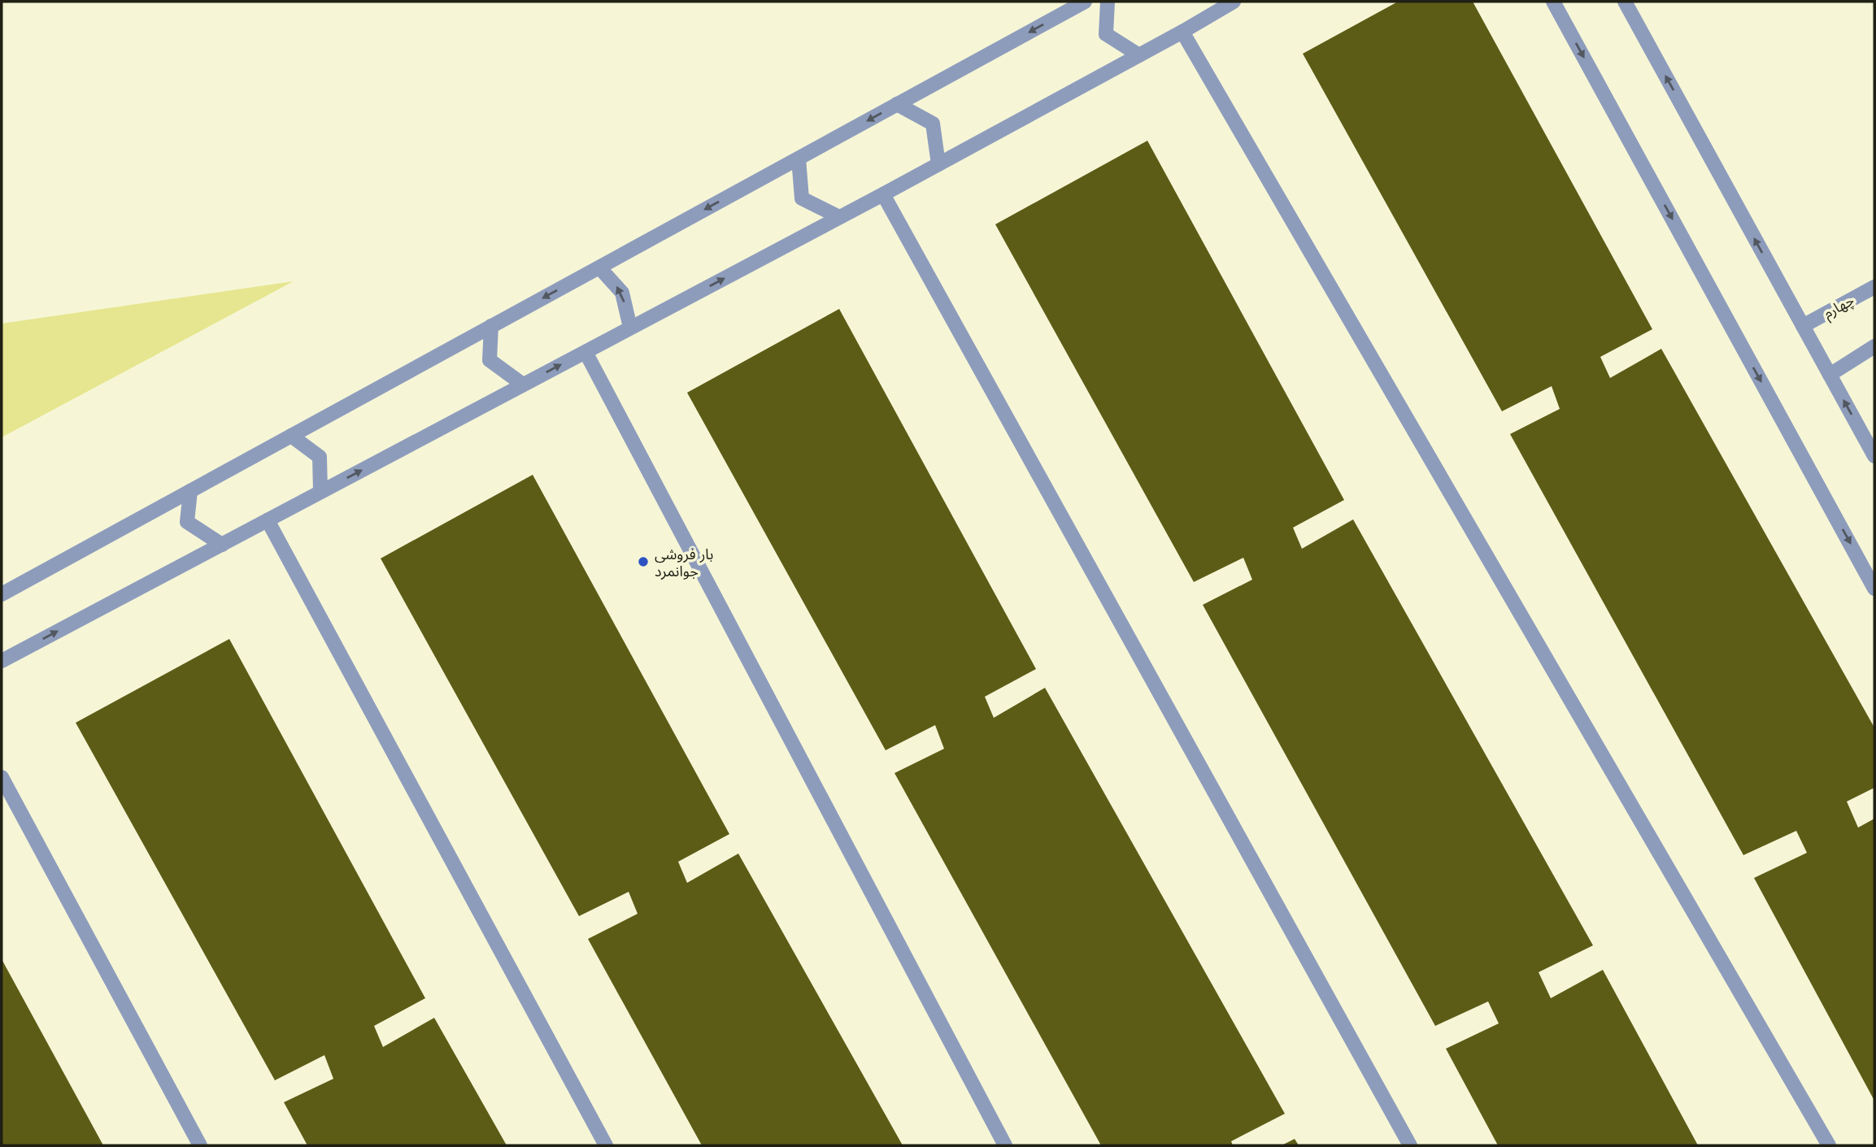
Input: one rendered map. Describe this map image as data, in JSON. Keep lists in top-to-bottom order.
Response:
{
  "streets": {
    "street": ["چهارم"]
  },
  "places": ["بار فروشی جوانمرد"]
}
